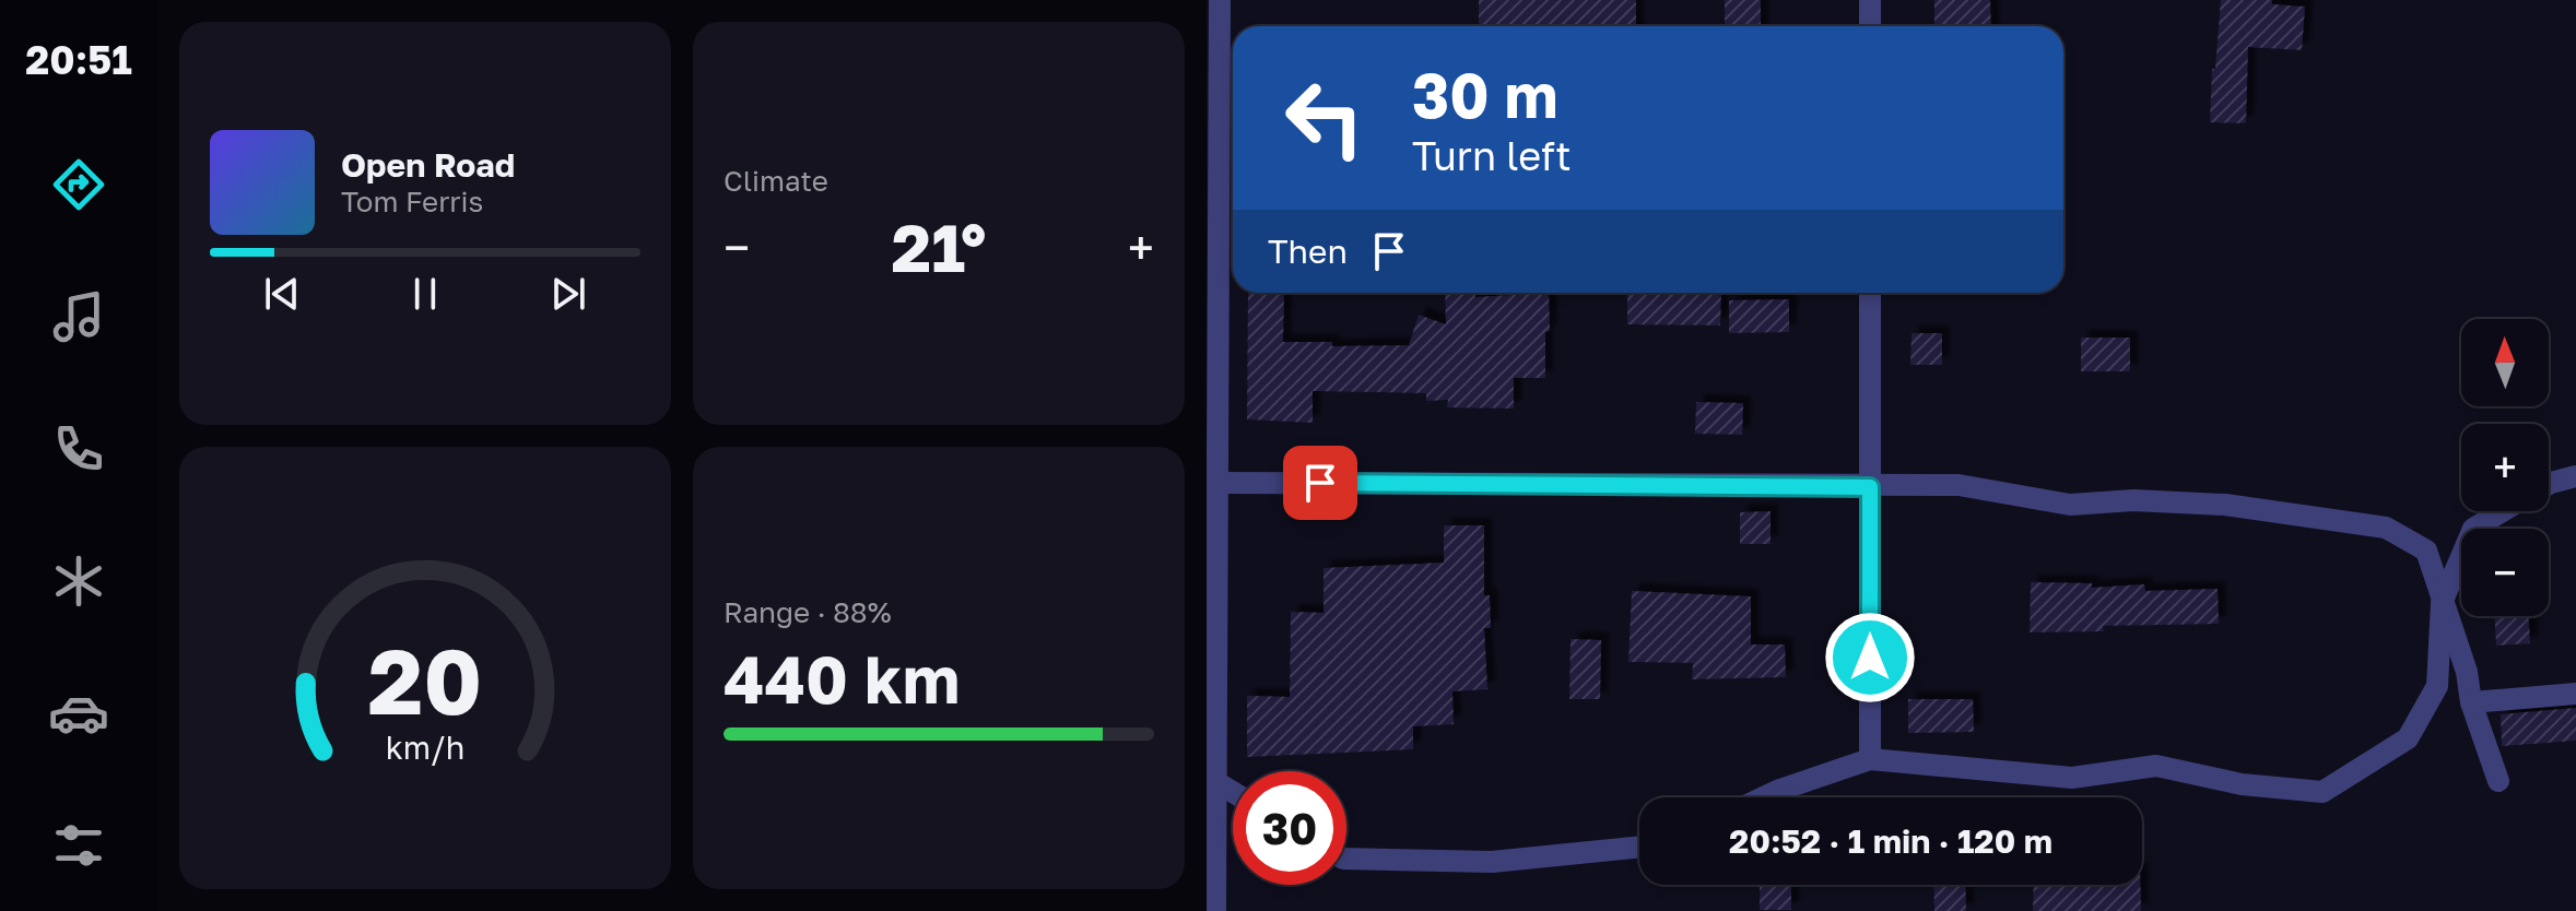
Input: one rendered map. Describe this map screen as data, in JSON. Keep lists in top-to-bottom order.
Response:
{
  "north": "top",
  "page": {
    "tabs": "20:51",
    "tile": [
      "Climate",
      ["Range · 88%", "440 km"]
    ],
    "turn": ["30 m", "Turn left"],
    "song": ["Open Road", "Tom Ferris"],
    "then": "Then",
    "heat": ["−", "21°", "+"],
    "map_buttons": ["+", "−"],
    "limit": "30",
    "trip": "20:52 · 1 min · 120 m",
    "gauge": ["20", "km/h"]
  }
}
